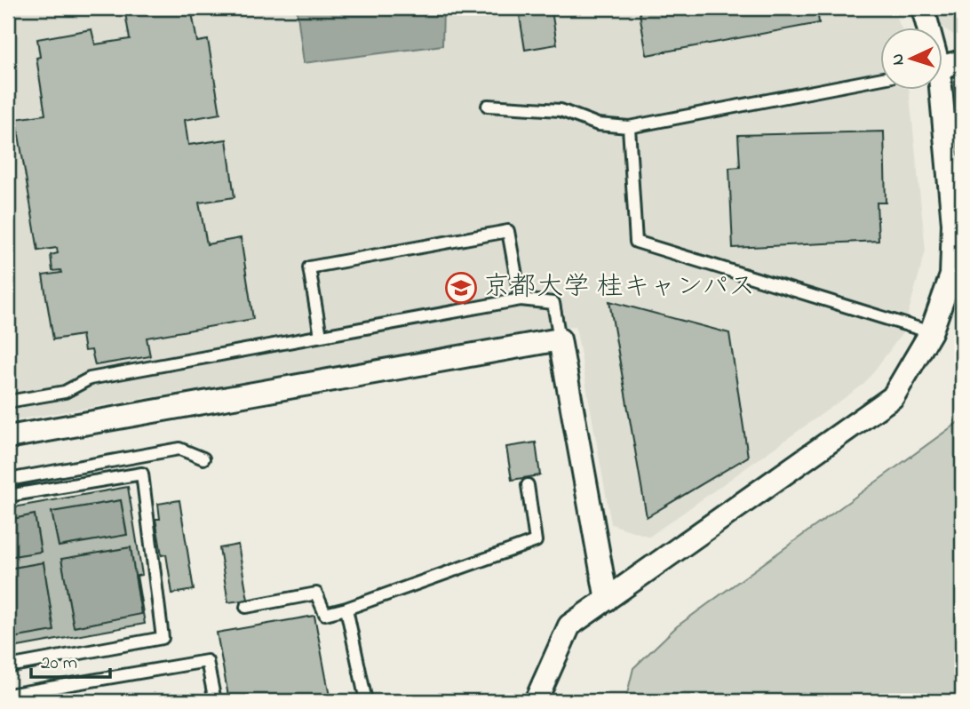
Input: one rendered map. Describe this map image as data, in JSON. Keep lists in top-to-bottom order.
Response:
{
  "places": {
    "school or university": ["京都大学 桂キャンパス"]
  },
  "scale_bar": "20 m",
  "north": "left"
}
